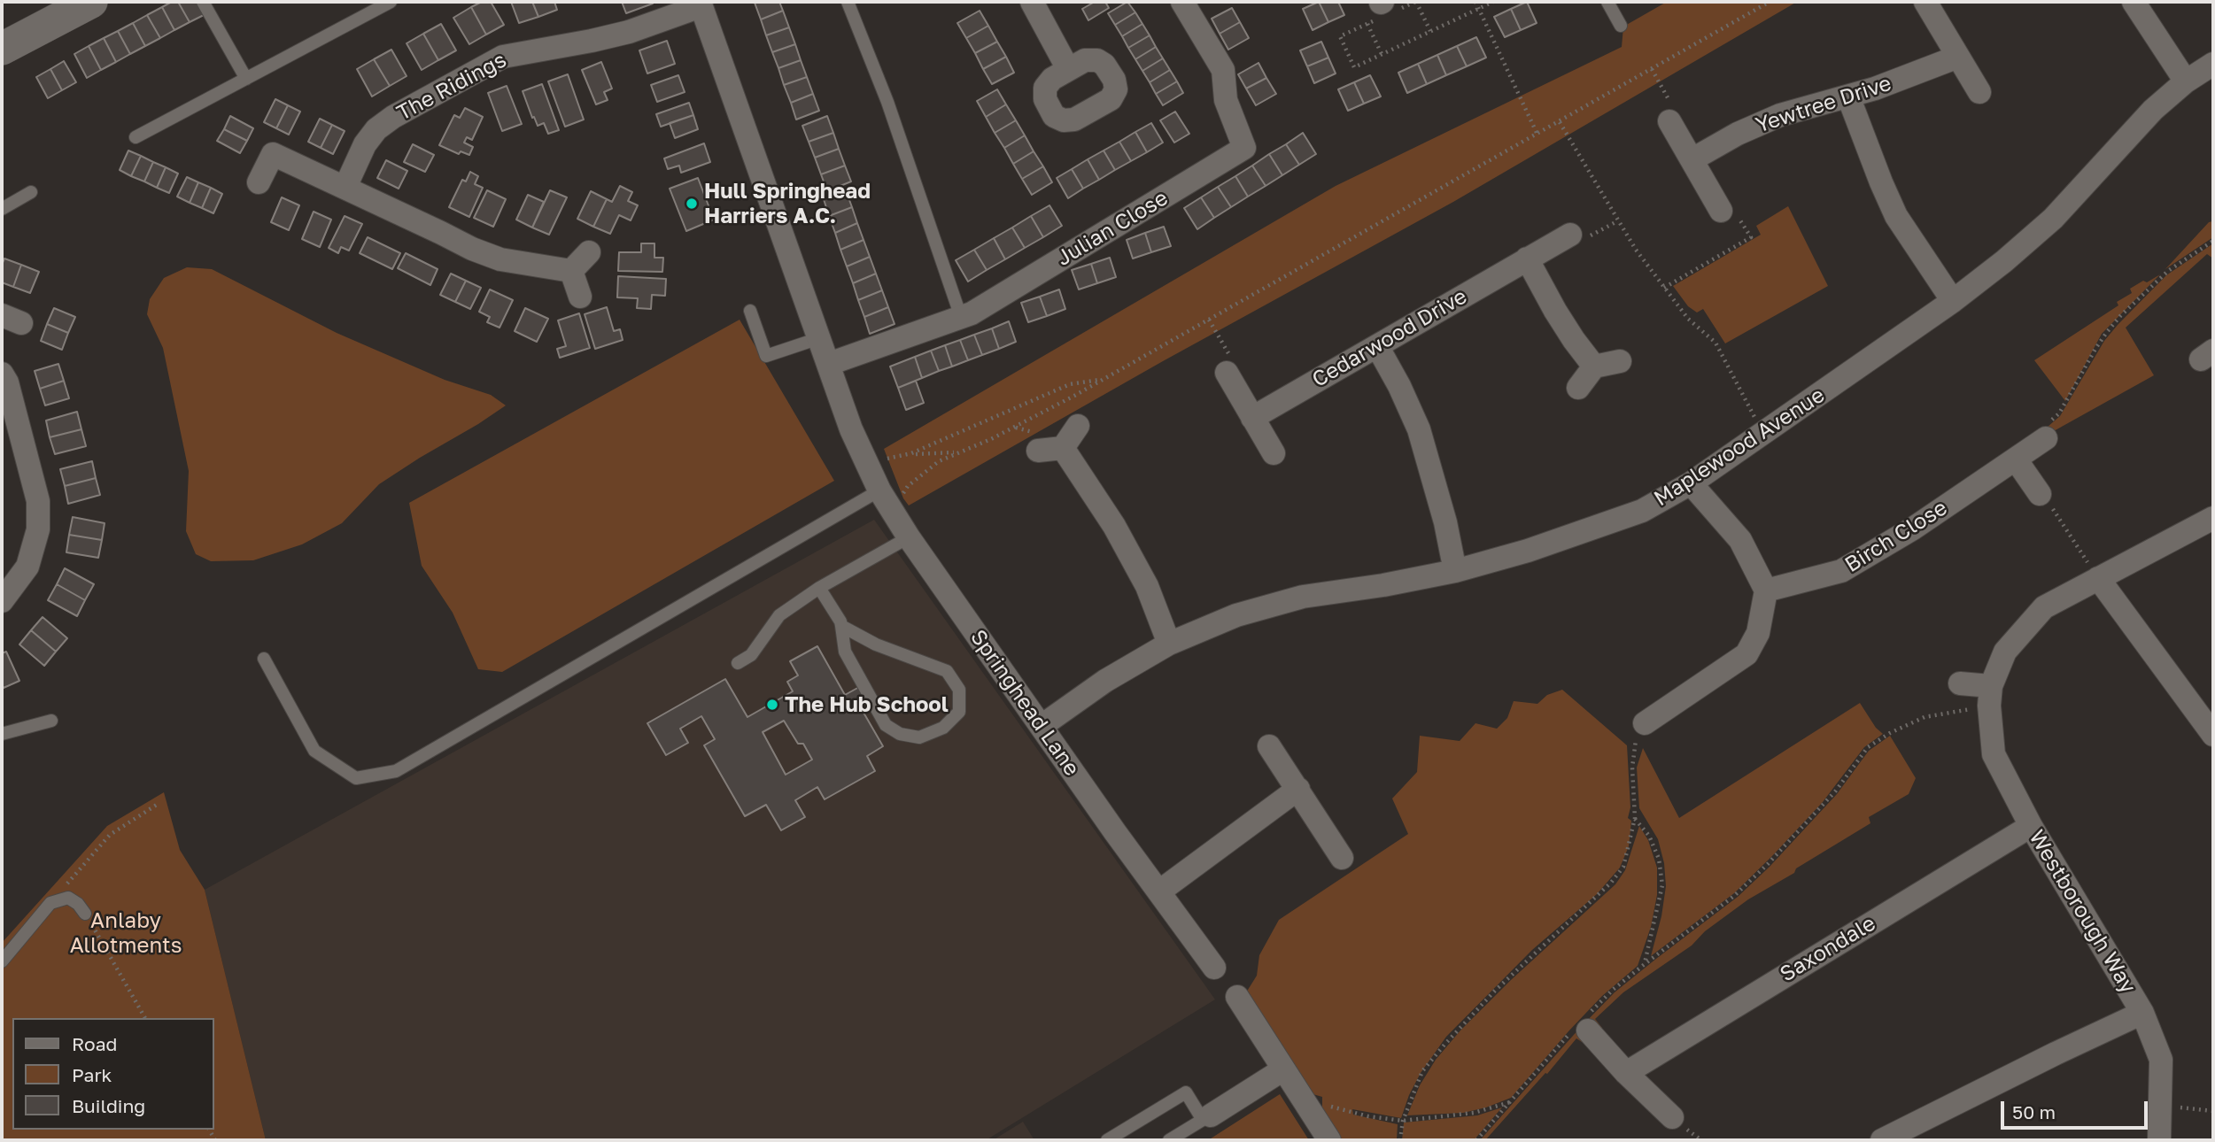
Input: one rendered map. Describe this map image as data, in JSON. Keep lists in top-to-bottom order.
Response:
{
  "streets": {
    "street": [
      "The Ridings",
      "Yewtree Drive",
      "Julian Close",
      "Cedarwood Drive",
      "Maplewood Avenue",
      "Birch Close",
      "Springhead Lane",
      "Westborough Way",
      "Saxondale"
    ]
  },
  "crossings": [
    ["The Ridings", "Springhead Lane"],
    ["Julian Close", "Springhead Lane"],
    ["Maplewood Avenue", "Springhead Lane"],
    ["Westborough Way", "Saxondale"]
  ],
  "parks": ["Anlaby Allotments"],
  "places": ["Hull Springhead Harriers A.C.", "The Hub School"],
  "legend": ["Road", "Park", "Building"],
  "scale_bar": "50 m"
}
